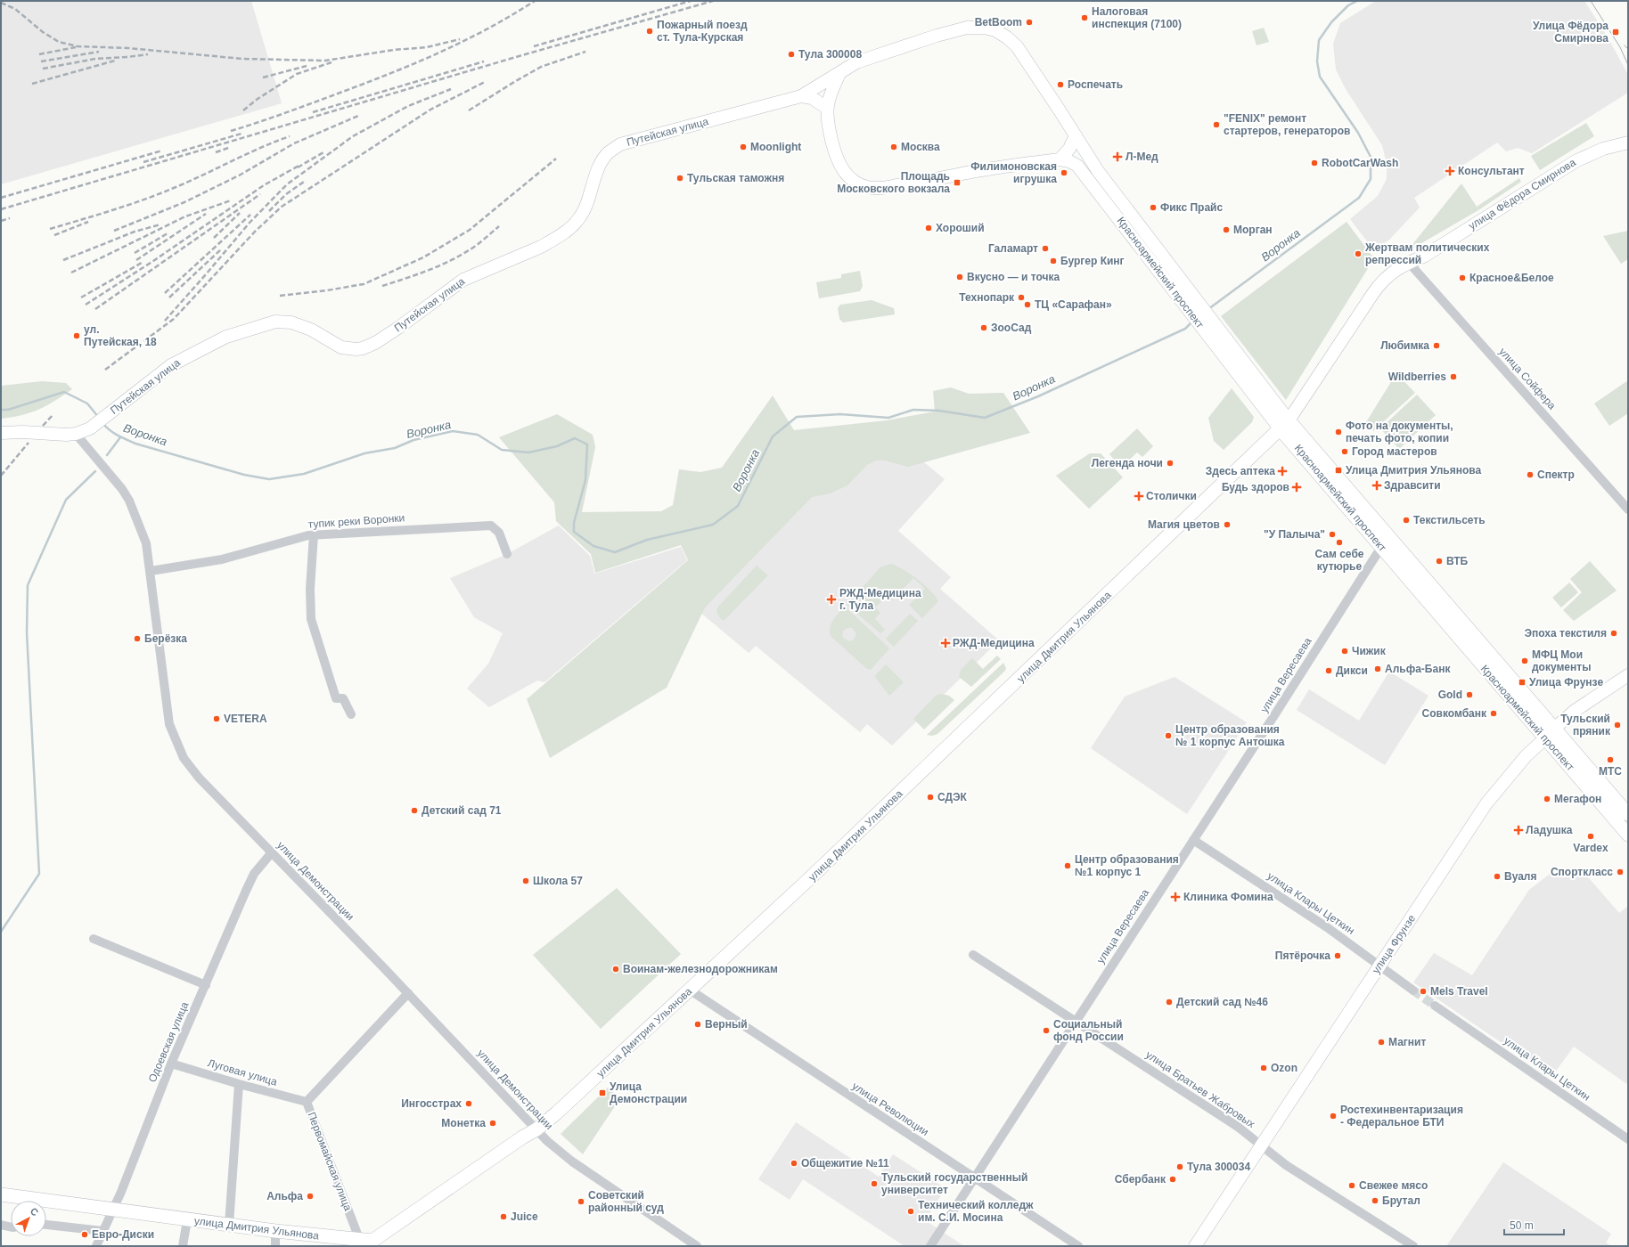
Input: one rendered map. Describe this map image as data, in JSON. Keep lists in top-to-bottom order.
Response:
{
  "streets": {
    "main road": ["Красноармейский проспект", "улица Дмитрия Ульянова", "улица Фрунзе"],
    "street": [
      "Путейская улица",
      "улица Фёдора Смирнова",
      "улица Сойфера",
      "тупик реки Воронки",
      "улица Вересаева",
      "улица Демонстрации",
      "улица Клары Цеткин",
      "Одоевская улица",
      "Луговая улица",
      "улица Братьев Жабровых",
      "улица Революции",
      "Первомайская улица"
    ]
  },
  "crossings": [
    ["Путейская улица", "улица Демонстрации"],
    ["улица Фёдора Смирнова", "Красноармейский проспект"],
    ["улица Фёдора Смирнова", "улица Сойфера"],
    ["улица Фёдора Смирнова", "улица Дмитрия Ульянова"],
    ["Красноармейский проспект", "улица Дмитрия Ульянова"],
    ["Красноармейский проспект", "улица Вересаева"],
    ["Красноармейский проспект", "улица Фрунзе"],
    ["тупик реки Воронки", "улица Демонстрации"],
    ["улица Дмитрия Ульянова", "улица Демонстрации"],
    ["улица Дмитрия Ульянова", "Одоевская улица"],
    ["улица Дмитрия Ульянова", "улица Революции"],
    ["улица Дмитрия Ульянова", "Первомайская улица"],
    ["улица Вересаева", "улица Клары Цеткин"],
    ["улица Вересаева", "улица Братьев Жабровых"],
    ["улица Вересаева", "улица Революции"],
    ["улица Демонстрации", "Одоевская улица"],
    ["улица Демонстрации", "Первомайская улица"],
    ["улица Клары Цеткин", "улица Фрунзе"],
    ["улица Фрунзе", "улица Братьев Жабровых"],
    ["Одоевская улица", "Луговая улица"],
    ["Луговая улица", "Первомайская улица"]
  ],
  "water": ["Воронка"],
  "places": {
    "other": [
      "Налоговая инспекция (7100)",
      "BetBoom",
      "Пожарный поезд ст. Тула-Курская",
      "Тула 300008",
      "Роспечать",
      "\"FENIX\" ремонт стартеров, генераторов",
      "Moonlight",
      "Москва",
      "RobotCarWash",
      "Филимоновская игрушка",
      "Тульская таможня",
      "Фикс Прайс",
      "Хороший",
      "Морган",
      "Галамарт",
      "Жертвам политических репрессий",
      "Бургер Кинг",
      "Вкусно — и точка",
      "Красное&Белое",
      "Технопарк",
      "ТЦ «Сарафан»",
      "ЗооСад",
      "ул. Путейская, 18",
      "Любимка",
      "Wildberries",
      "Фото на документы, печать фото, копии",
      "Город мастеров",
      "Легенда ночи",
      "Спектр",
      "Текстильсеть",
      "Магия цветов",
      "\"У Палыча\"",
      "Сам себе кутюрье",
      "ВТБ",
      "Эпоха текстиля",
      "Берёзка",
      "Чижик",
      "МФЦ Мои документы",
      "Альфа-Банк",
      "Дикси",
      "Gold",
      "Совкомбанк",
      "VETERA",
      "Тульский пряник",
      "Центр образования № 1 корпус Антошка",
      "МТС",
      "СДЭК",
      "Мегафон",
      "Детский сад 71",
      "Vardex",
      "Центр образования №1 корпус 1",
      "Спорткласс",
      "Вуаля",
      "Школа 57",
      "Пятёрочка",
      "Воинам-железнодорожникам",
      "Mels Travel",
      "Детский сад №46",
      "Верный",
      "Социальный фонд России",
      "Магнит",
      "Ozon",
      "Ингосстрах",
      "Ростехинвентаризация - Федеральное БТИ",
      "Монетка",
      "Общежитие №11",
      "Тула 300034",
      "Сбербанк",
      "Тульский государственный университет",
      "Свежее мясо",
      "Альфа",
      "Брутал",
      "Советский районный суд",
      "Технический колледж им. С.И. Мосина",
      "Juice",
      "Евро-Диски"
    ],
    "transit": [
      "Улица Фёдора Смирнова",
      "Площадь Московского вокзала",
      "Улица Дмитрия Ульянова",
      "Улица Фрунзе",
      "Улица Демонстрации"
    ],
    "health": [
      "Л-Мед",
      "Консультант",
      "Здесь аптека",
      "Здравсити",
      "Будь здоров",
      "Столички",
      "РЖД-Медицина г. Тула",
      "РЖД-Медицина",
      "Ладушка",
      "Клиника Фомина"
    ]
  },
  "scale_bar": "50 m",
  "north": "top right"
}
